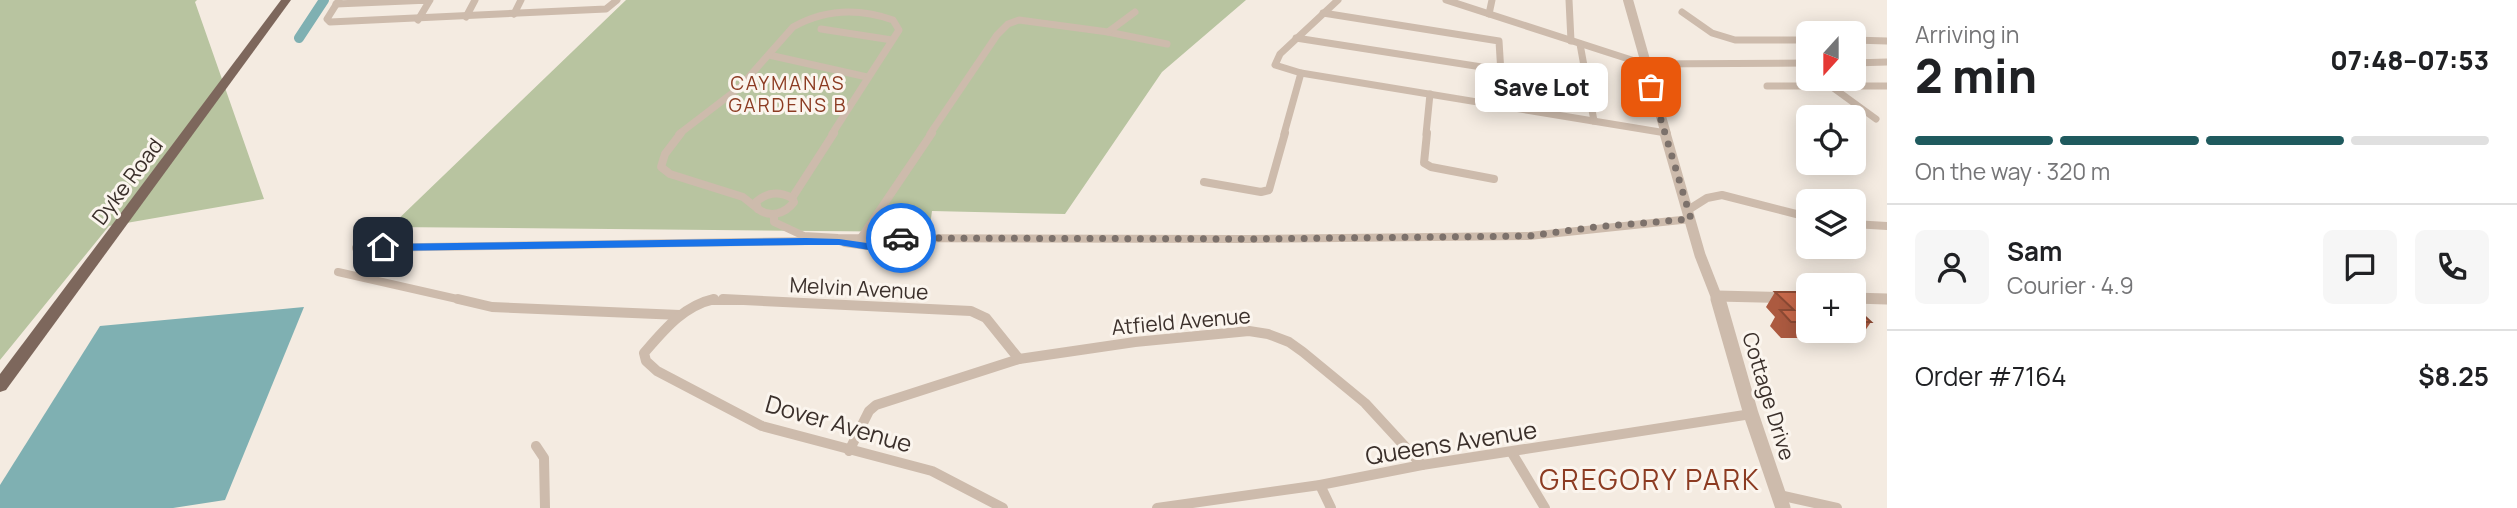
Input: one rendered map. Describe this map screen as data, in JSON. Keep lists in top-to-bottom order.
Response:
{
  "streets": {
    "main road": ["Dyke Road"],
    "street": [
      "Melvin Avenue",
      "Atfield Avenue",
      "Cottage Drive",
      "Dover Avenue",
      "Queens Avenue"
    ]
  },
  "crossings": [
    ["Melvin Avenue", "Atfield Avenue"],
    ["Melvin Avenue", "Dover Avenue"],
    ["Atfield Avenue", "Dover Avenue"],
    ["Atfield Avenue", "Queens Avenue"],
    ["Cottage Drive", "Queens Avenue"]
  ],
  "districts": ["CAYMANAS GARDENS B", "GREGORY PARK"],
  "places": ["Save Lot"],
  "north": "bottom",
  "page": {
    "heading": ["2 min", "Arriving in", "07:48–07:53"],
    "panel": [
      "Sam",
      "Courier · 4.9",
      "Order #7164",
      "$8.25"
    ],
    "map_buttons": "+",
    "bubble": "Save Lot",
    "bar": "On the way · 320 m"
  }
}
